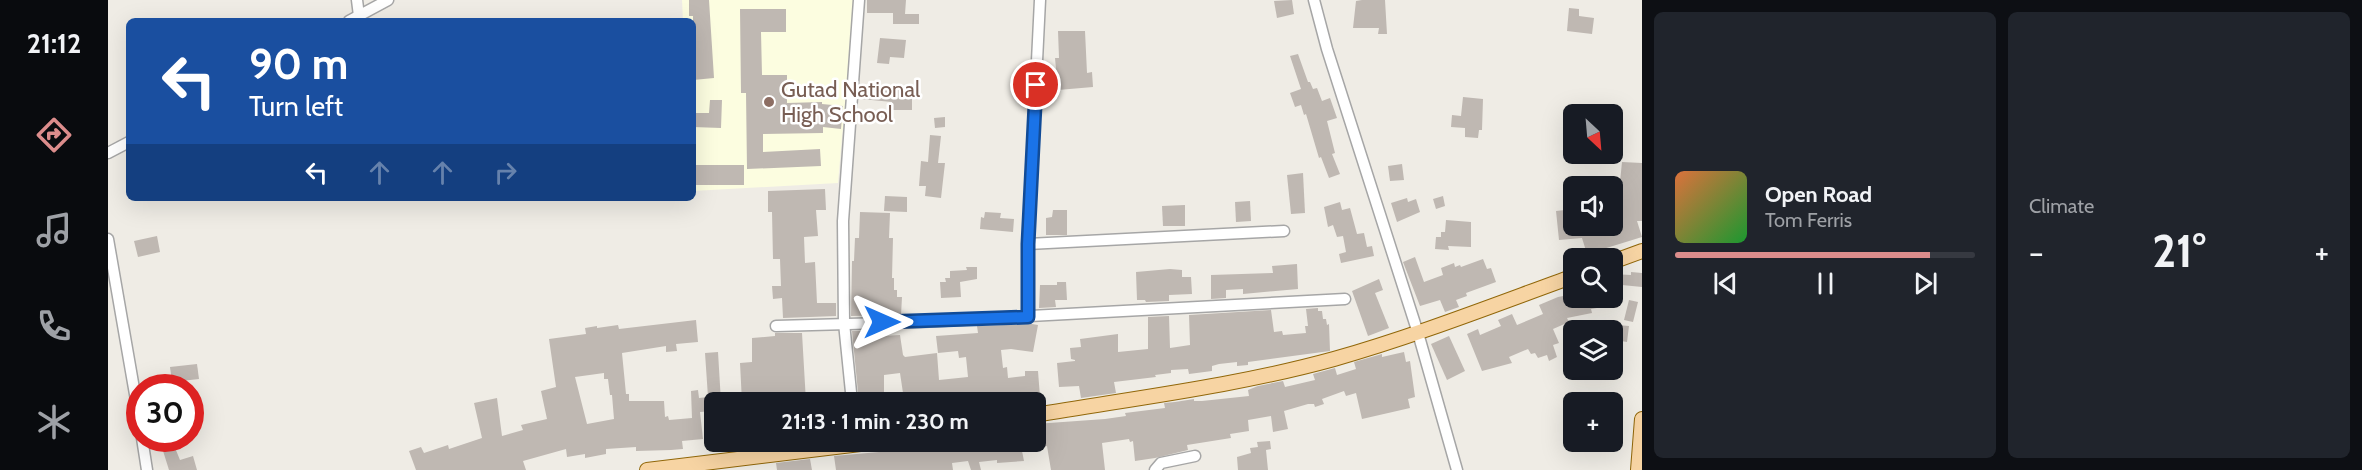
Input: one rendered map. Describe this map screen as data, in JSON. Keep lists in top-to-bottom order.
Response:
{
  "places": ["Gutad National High School"],
  "north": "bottom right",
  "page": {
    "tabs": "21:12",
    "tile": "Climate",
    "turn": ["90 m", "Turn left"],
    "map_buttons": "+",
    "song": ["Open Road", "Tom Ferris"],
    "heat": ["−", "21°", "+"],
    "limit": "30",
    "trip": "21:13 · 1 min · 230 m"
  }
}
